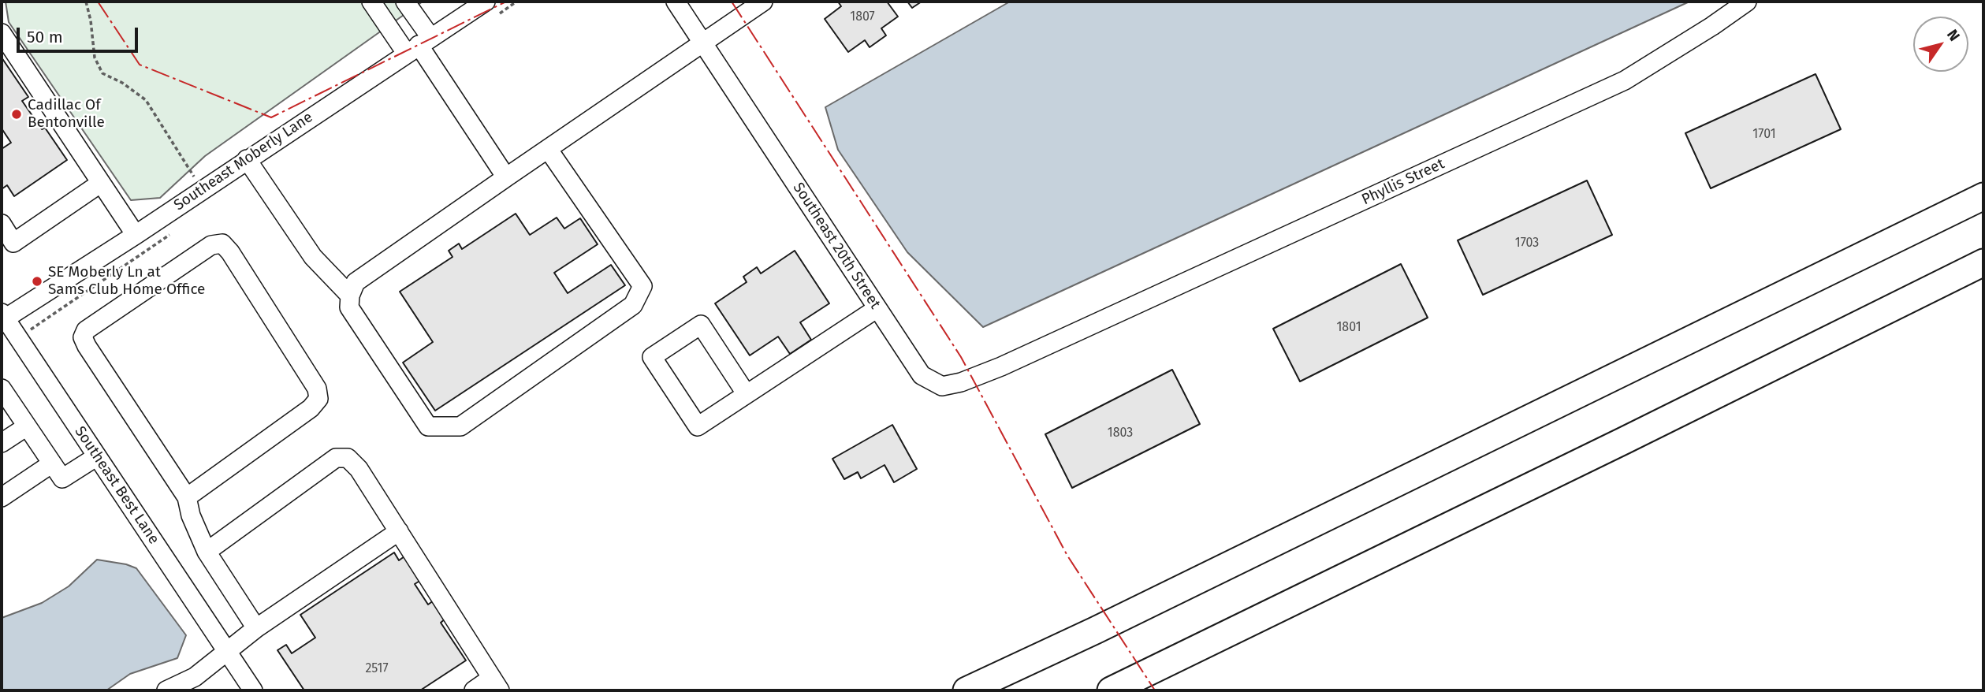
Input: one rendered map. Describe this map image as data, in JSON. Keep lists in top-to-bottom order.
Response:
{
  "streets": {
    "street": [
      "Southeast Moberly Lane",
      "Phyllis Street",
      "Southeast 20th Street",
      "Southeast Best Lane"
    ]
  },
  "crossings": [
    ["Southeast Moberly Lane", "Southeast Best Lane"],
    ["Phyllis Street", "Southeast 20th Street"]
  ],
  "places": ["Cadillac Of Bentonville", "SE Moberly Ln at Sams Club Home Office"],
  "house_numbers": [
    "1807",
    "1701",
    "1703",
    "1801",
    "1803",
    "2517"
  ],
  "scale_bar": "50 m",
  "north": "top right"
}
